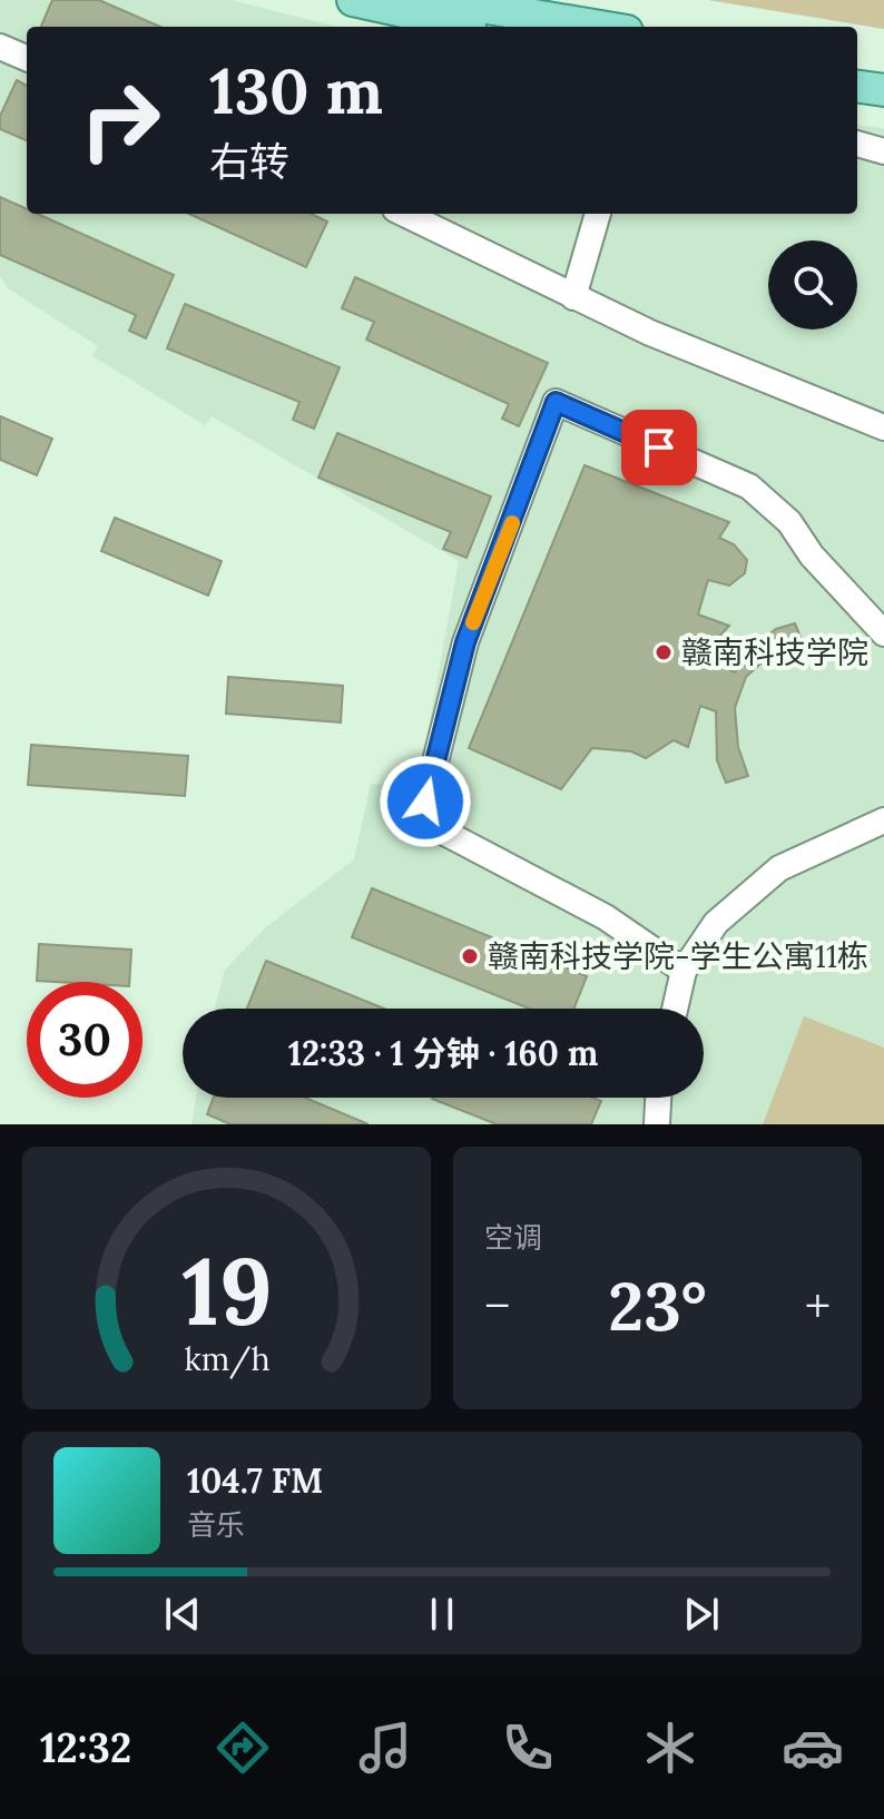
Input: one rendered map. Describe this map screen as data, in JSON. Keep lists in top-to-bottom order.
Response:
{
  "places": ["赣南科技学院", "赣南科技学院-学生公寓11栋"],
  "page": {
    "turn": ["130 m", "右转"],
    "limit": "30",
    "trip": "12:33 · 1 分钟 · 160 m",
    "tile": "空调",
    "heat": ["−", "23°", "+"],
    "song": ["104.7 FM", "音乐"],
    "tabs": "12:32",
    "gauge": ["19", "km/h"]
  }
}
